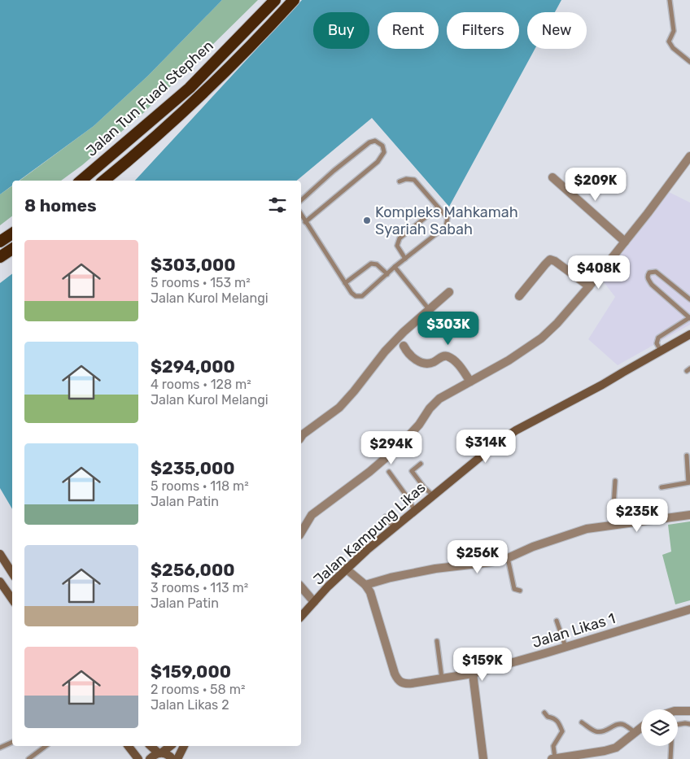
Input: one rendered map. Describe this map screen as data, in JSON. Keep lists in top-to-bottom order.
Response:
{
  "streets": {
    "highway": ["Jalan Tun Fuad Stephen"],
    "main road": ["Jalan Kampung Likas"],
    "street": ["Jalan Likas 1"]
  },
  "crossings": [
    ["Jalan Kampung Likas", "Jalan Likas 1"]
  ],
  "places": ["Kompleks Mahkamah Syariah Sabah"],
  "page": {
    "chip": [
      "Buy",
      "Rent",
      "Filters",
      "New"
    ],
    "price": [
      "$209K",
      "$408K",
      "$303K",
      "$314K",
      "$294K",
      "$235K",
      "$256K",
      "$159K"
    ],
    "heading": "8 homes",
    "list": [
      {
        "name": "$303,000",
        "note": "5 rooms · 153 m² · Jalan Kurol Melangi"
      },
      {
        "name": "$294,000",
        "note": "4 rooms · 128 m² · Jalan Kurol Melangi"
      },
      {
        "name": "$235,000",
        "note": "5 rooms · 118 m² · Jalan Patin"
      },
      {
        "name": "$256,000",
        "note": "3 rooms · 113 m² · Jalan Patin"
      },
      {
        "name": "$159,000",
        "note": "2 rooms · 58 m² · Jalan Likas 2"
      }
    ]
  }
}
